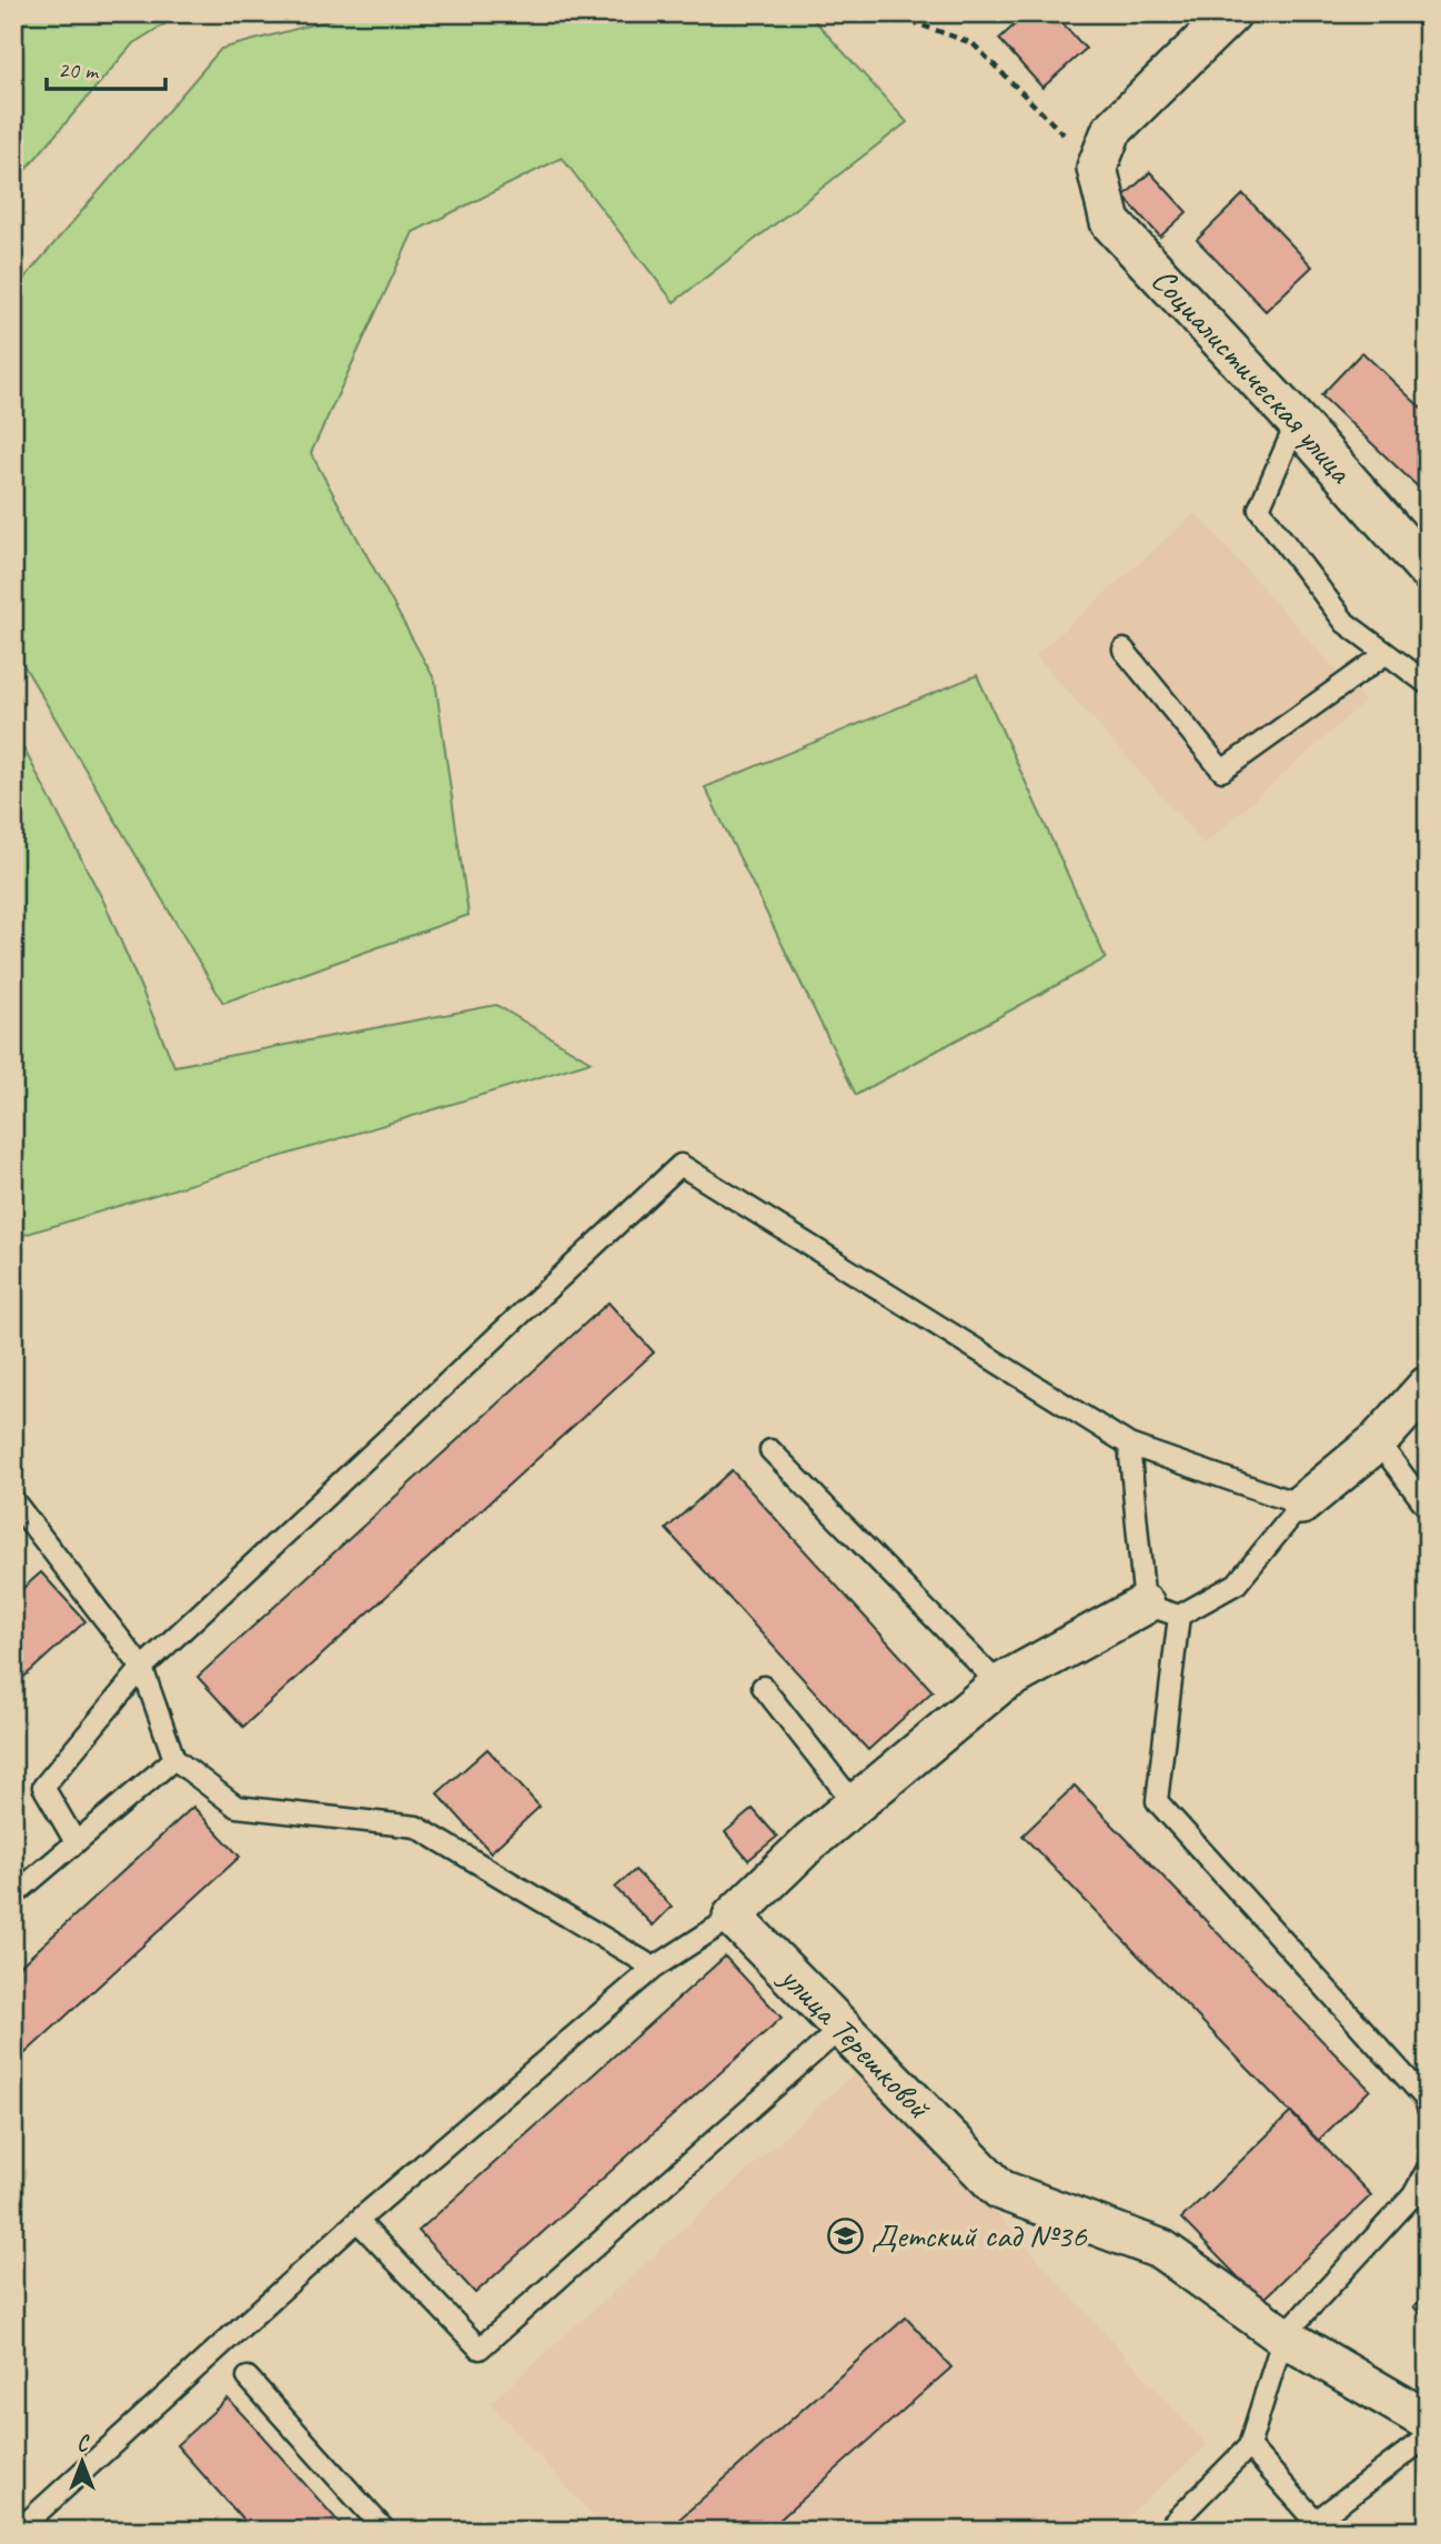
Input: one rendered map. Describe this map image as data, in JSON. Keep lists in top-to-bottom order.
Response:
{
  "streets": {
    "street": ["Социалистическая улица", "улица Терешковой"]
  },
  "places": {
    "school or university": ["Детский сад №36"]
  },
  "scale_bar": "20 m",
  "north": "top"
}
